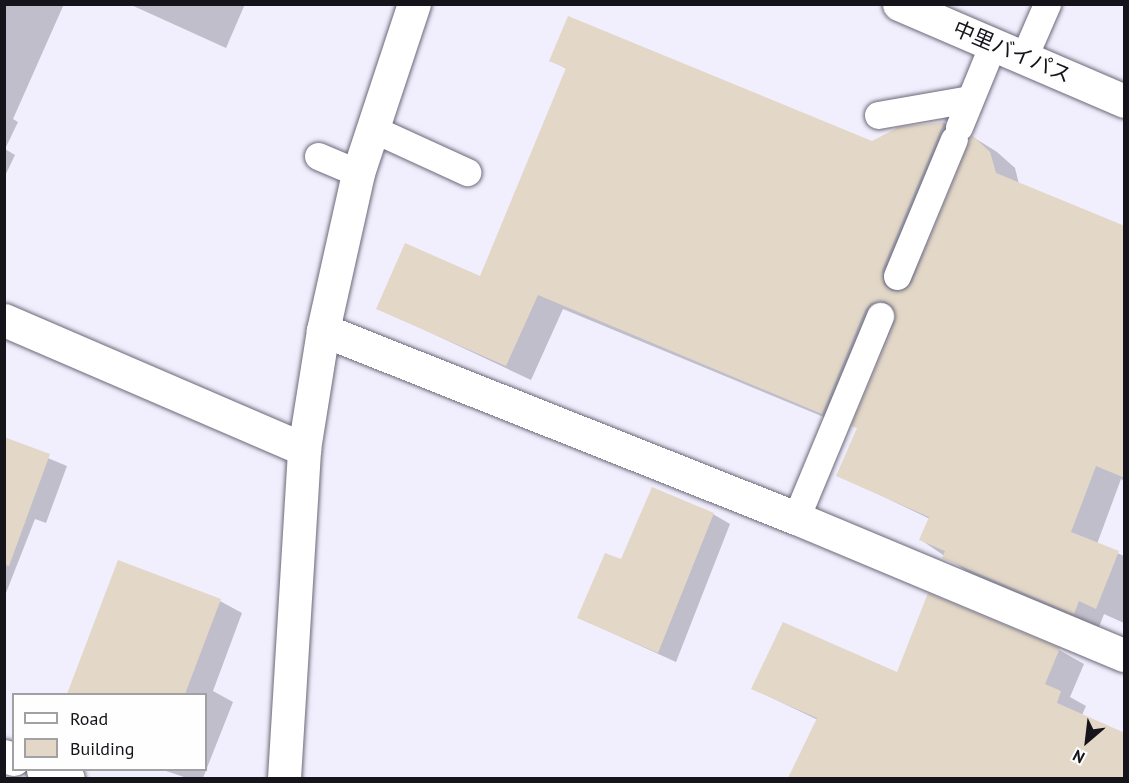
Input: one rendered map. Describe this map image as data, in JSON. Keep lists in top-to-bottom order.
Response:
{
  "streets": {
    "street": ["中里バイパス"]
  },
  "legend": ["Road", "Building"],
  "north": "bottom left"
}
